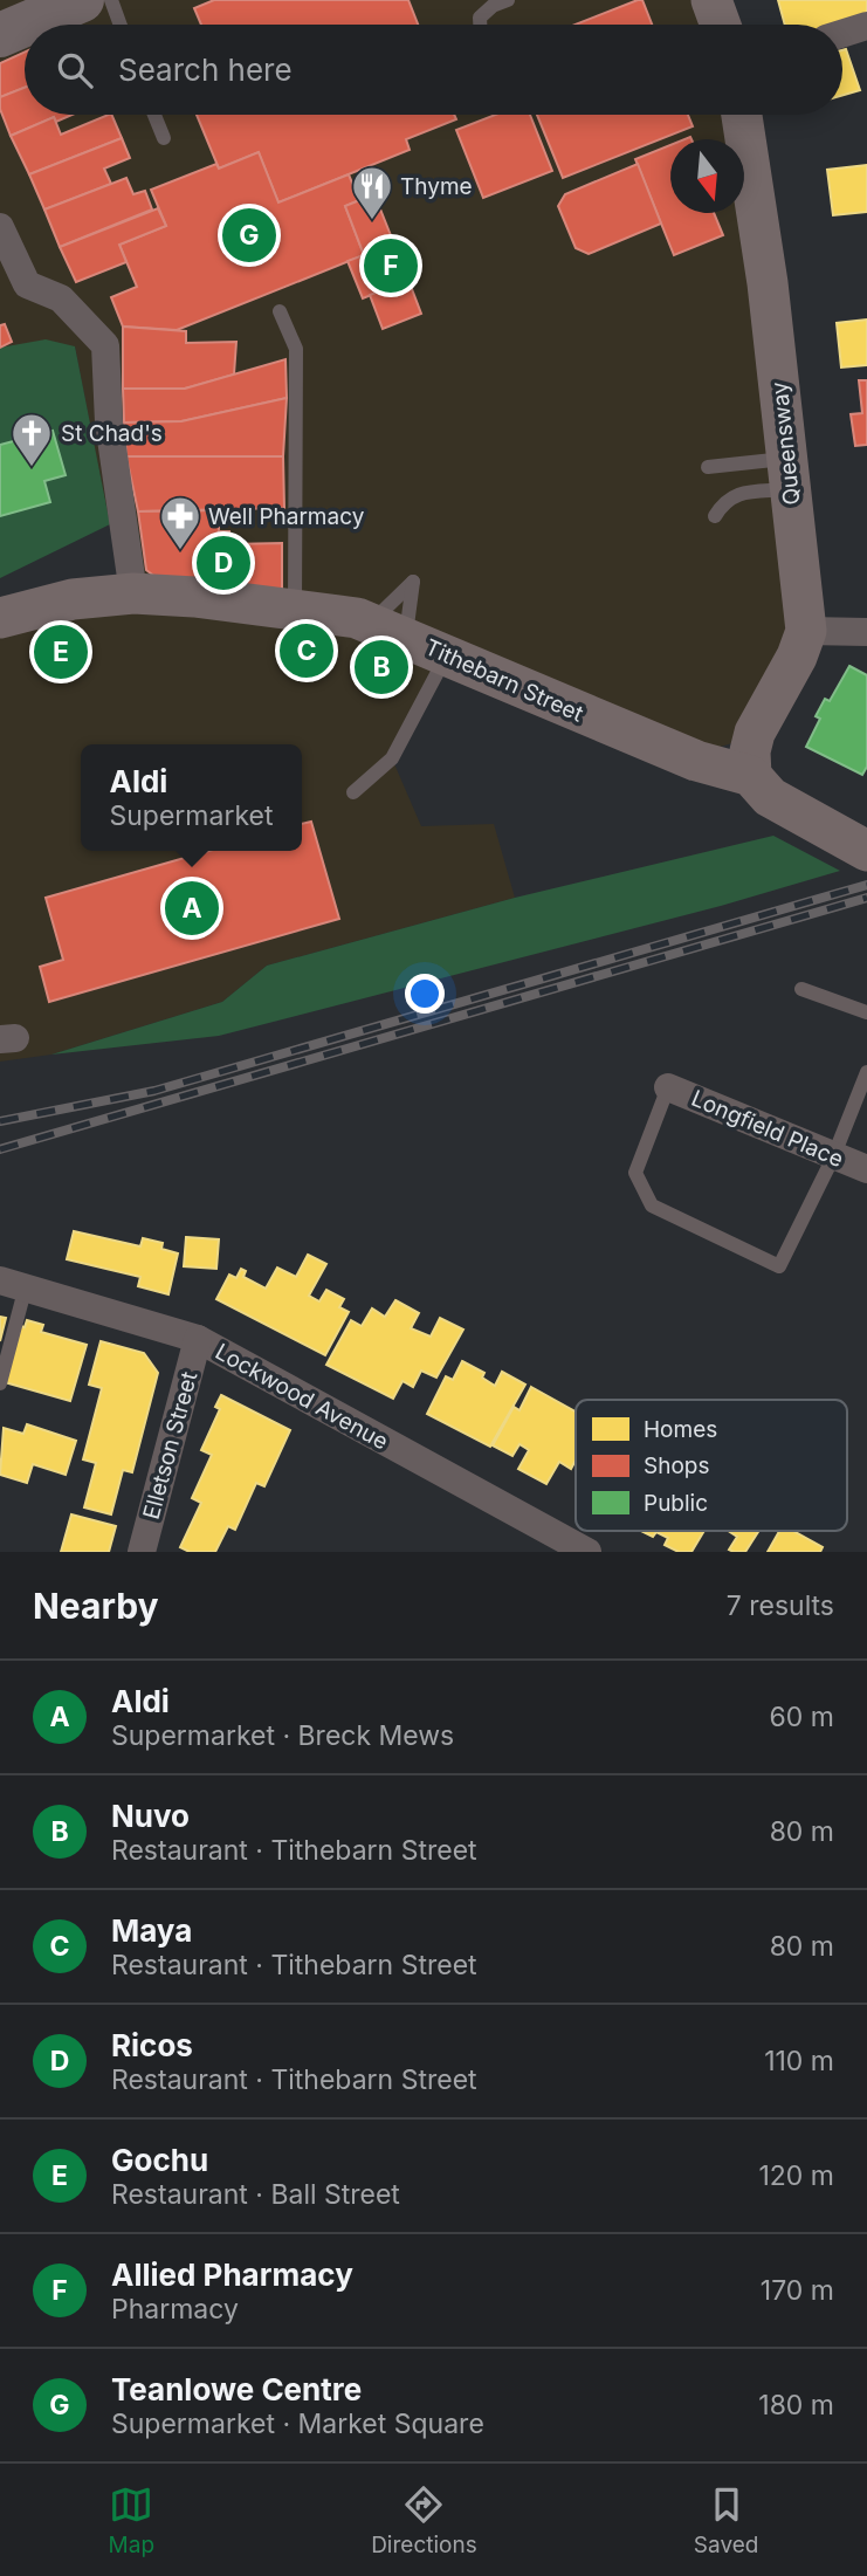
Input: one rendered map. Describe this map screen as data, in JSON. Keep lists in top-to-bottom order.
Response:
{
  "streets": {
    "main road": ["Queensway", "Tithebarn Street"],
    "street": ["Longfield Place", "Lockwood Avenue", "Elletson Street"]
  },
  "crossings": [
    ["Queensway", "Tithebarn Street"],
    ["Lockwood Avenue", "Elletson Street"]
  ],
  "places": {
    "restaurant": ["Thyme"],
    "church": ["St Chad's"],
    "pharmacy": ["Well Pharmacy"]
  },
  "legend": ["Homes", "Shops", "Public"],
  "north": "bottom",
  "page": {
    "search": "Search here",
    "pins": [
      "G",
      "F",
      "D",
      "C",
      "E",
      "B",
      "A"
    ],
    "popup": ["Aldi", "Supermarket"],
    "heading": ["Nearby", "7 results"],
    "list": [
      {
        "mark": "A",
        "name": "Aldi",
        "note": "Supermarket · Breck Mews",
        "value": "60 m"
      },
      {
        "mark": "B",
        "name": "Nuvo",
        "note": "Restaurant · Tithebarn Street",
        "value": "80 m"
      },
      {
        "mark": "C",
        "name": "Maya",
        "note": "Restaurant · Tithebarn Street",
        "value": "80 m"
      },
      {
        "mark": "D",
        "name": "Ricos",
        "note": "Restaurant · Tithebarn Street",
        "value": "110 m"
      },
      {
        "mark": "E",
        "name": "Gochu",
        "note": "Restaurant · Ball Street",
        "value": "120 m"
      },
      {
        "mark": "F",
        "name": "Allied Pharmacy",
        "note": "Pharmacy",
        "value": "170 m"
      },
      {
        "mark": "G",
        "name": "Teanlowe Centre",
        "note": "Supermarket · Market Square",
        "value": "180 m"
      }
    ],
    "nav": ["Map", "Directions", "Saved"]
  }
}
